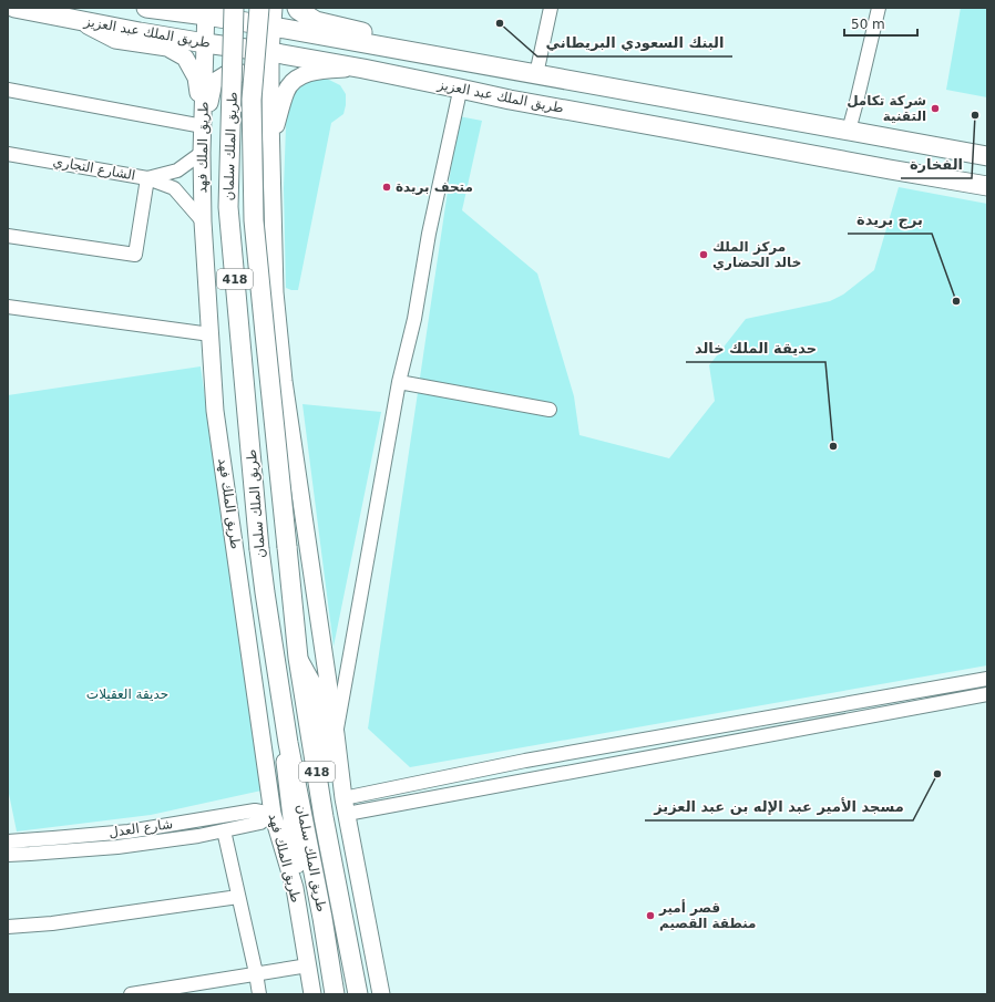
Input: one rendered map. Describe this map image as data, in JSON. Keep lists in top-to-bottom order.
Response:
{
  "streets": {
    "highway": ["طريق الملك عبد العزيز", "طريق الملك سلمان", "418"],
    "main road": ["طريق الملك فهد"],
    "street": ["الشارع التجاري", "شارع العدل"]
  },
  "crossings": [
    ["طريق الملك عبد العزيز", "طريق الملك فهد"],
    ["طريق الملك فهد", "الشارع التجاري"],
    ["طريق الملك فهد", "شارع العدل"]
  ],
  "parks": ["حديقة العقيلات"],
  "places": [
    "البنك السعودي البريطاني",
    "شركة تكامل التقنية",
    "الفخارة",
    "متحف بريدة",
    "مركز الملك خالد الحضاري",
    "برج بريدة",
    "حديقة الملك خالد",
    "مسجد الأمير عبد الإله بن عبد العزيز",
    "قصر أمير منطقة القصيم"
  ],
  "scale_bar": "50 m"
}
